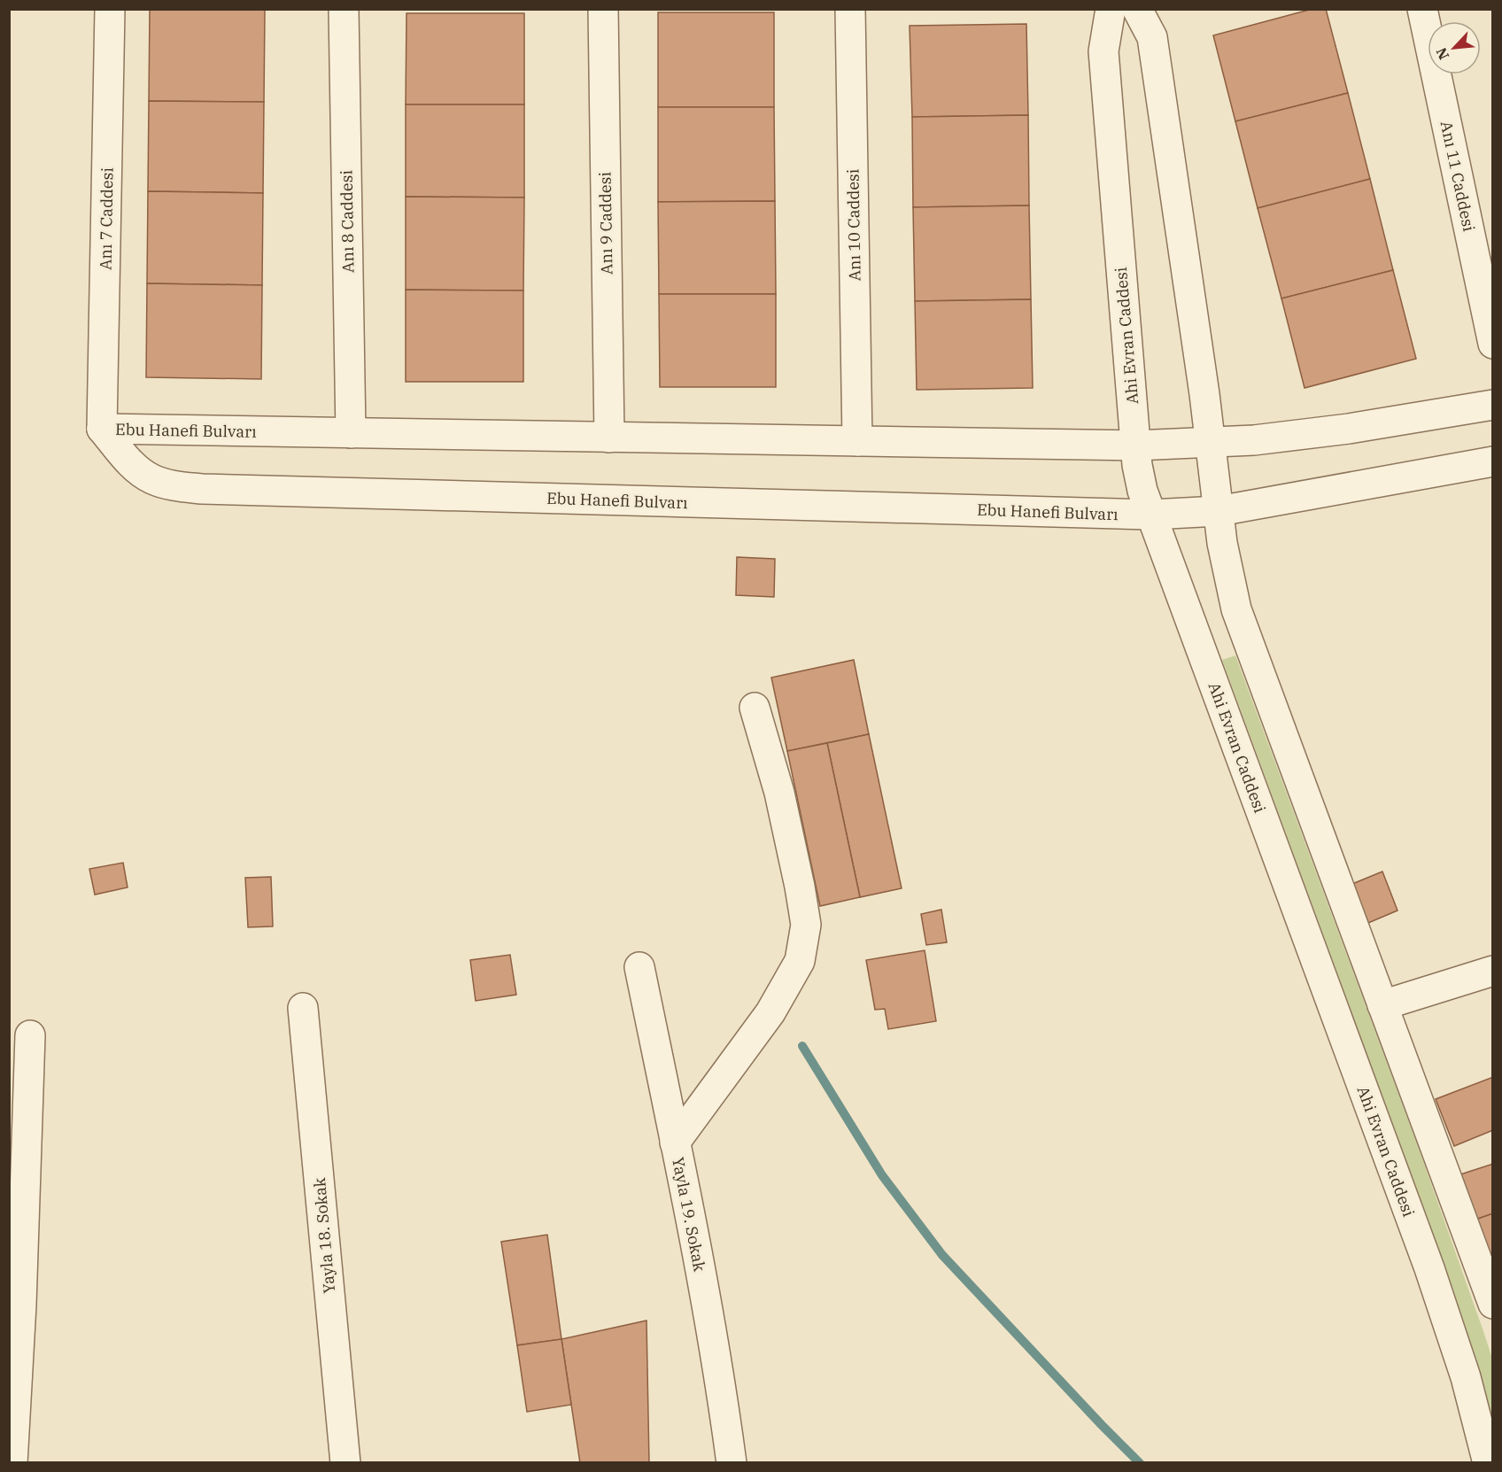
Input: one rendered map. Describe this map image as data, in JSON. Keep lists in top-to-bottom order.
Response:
{
  "streets": {
    "street": [
      "Anı 11 Caddesi",
      "Anı 7 Caddesi",
      "Anı 8 Caddesi",
      "Anı 9 Caddesi",
      "Anı 10 Caddesi",
      "Ahi Evran Caddesi",
      "Ebu Hanefi Bulvarı",
      "Yayla 19. Sokak",
      "Yayla 18. Sokak"
    ]
  },
  "crossings": [
    ["Anı 7 Caddesi", "Ebu Hanefi Bulvarı"],
    ["Anı 8 Caddesi", "Ebu Hanefi Bulvarı"],
    ["Anı 9 Caddesi", "Ebu Hanefi Bulvarı"],
    ["Anı 10 Caddesi", "Ebu Hanefi Bulvarı"],
    ["Ahi Evran Caddesi", "Ebu Hanefi Bulvarı"]
  ],
  "north": "bottom left"
}
